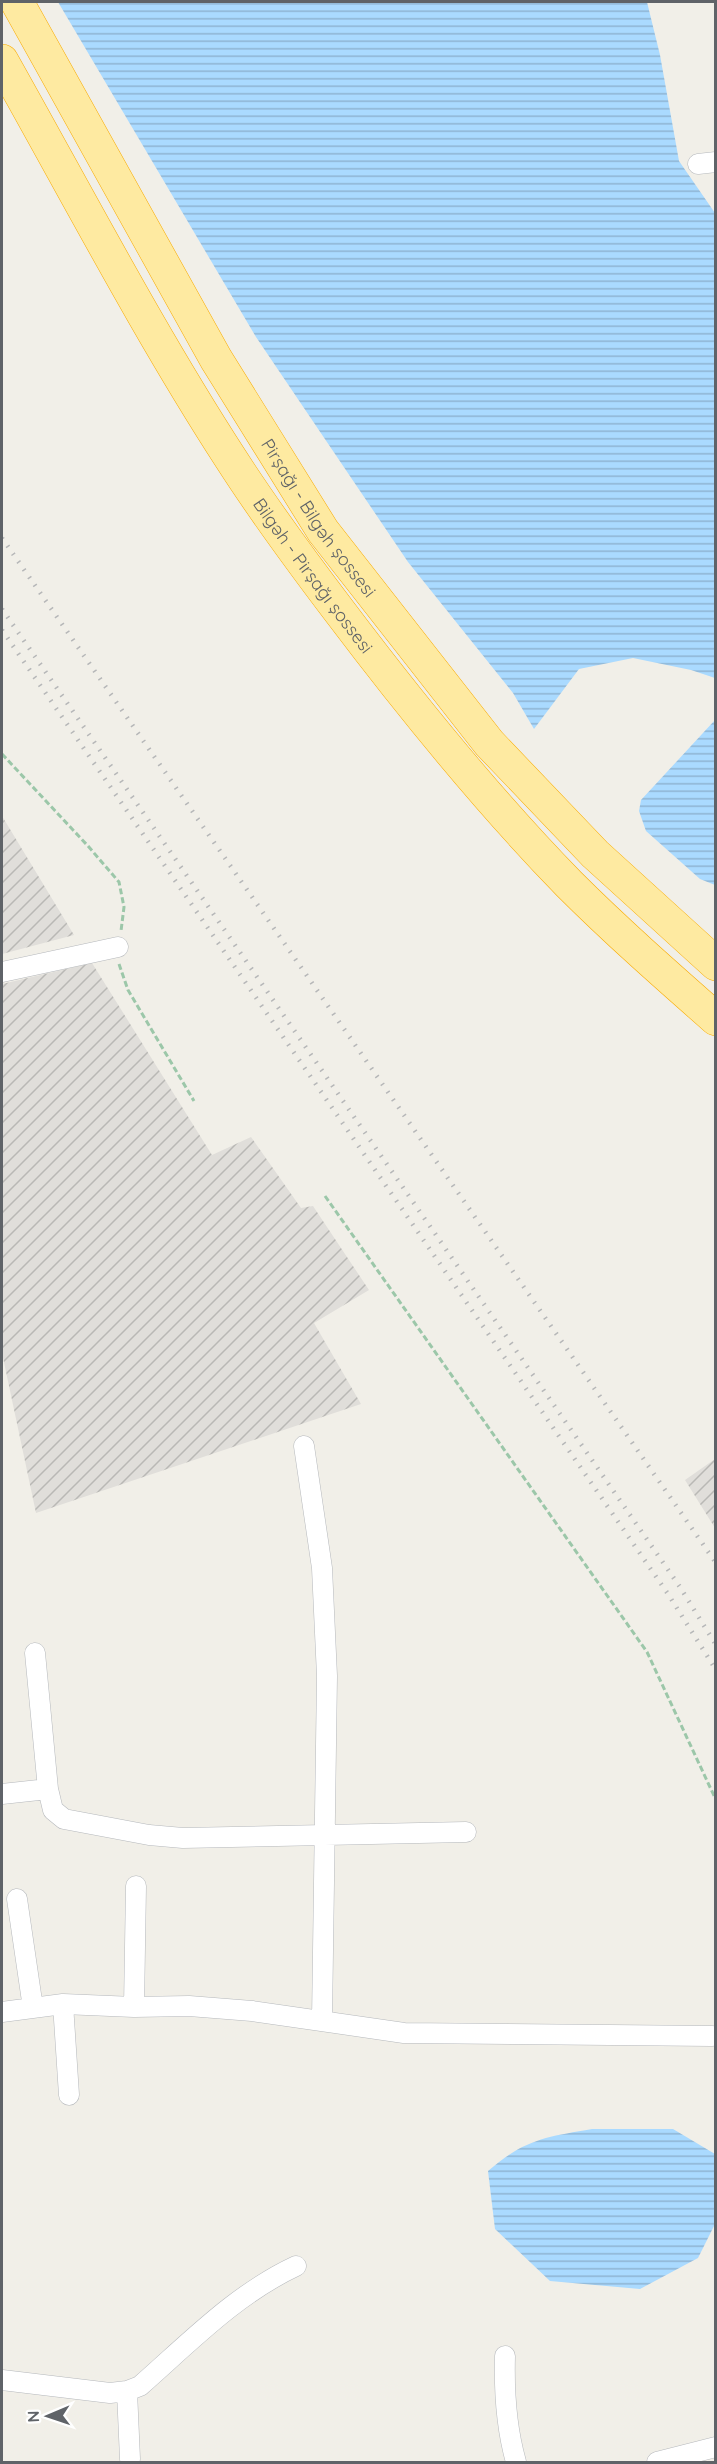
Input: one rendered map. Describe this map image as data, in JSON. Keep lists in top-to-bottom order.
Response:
{
  "streets": {
    "highway": ["Pirşağı - Bilgəh şossesi", "Bilgəh - Pirşağı şossesi"]
  },
  "north": "left"
}
